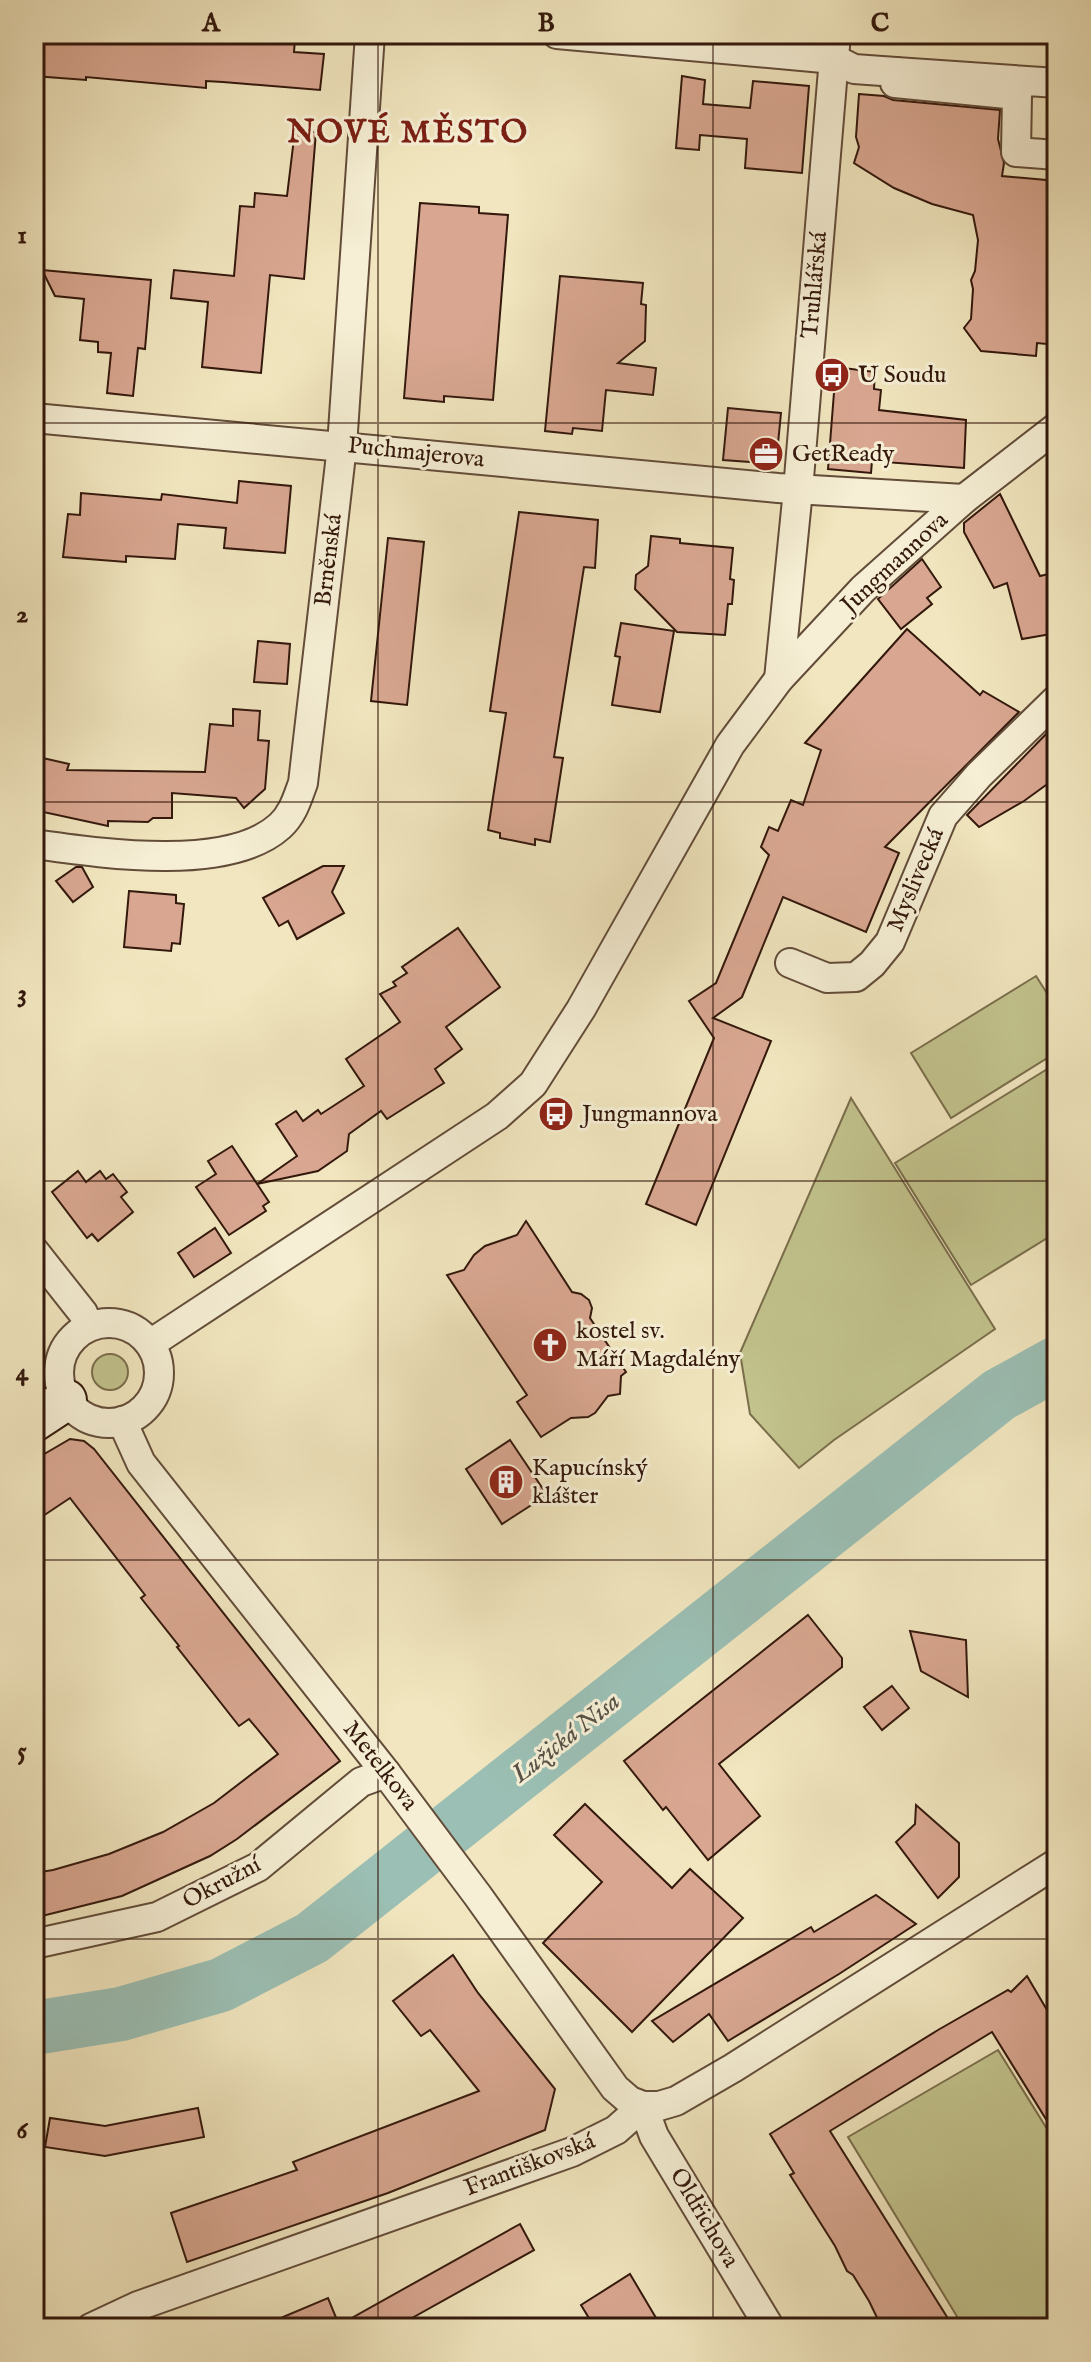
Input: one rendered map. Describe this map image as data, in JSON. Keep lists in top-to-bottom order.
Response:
{
  "streets": {
    "street": [
      "Truhlářská",
      "Puchmajerova",
      "Brněnská",
      "Jungmannova",
      "Myslivecká",
      "Metelkova",
      "Okružní",
      "Františkovská",
      "Oldřichova"
    ]
  },
  "crossings": [
    ["Truhlářská", "Puchmajerova"],
    ["Truhlářská", "Jungmannova"],
    ["Puchmajerova", "Brněnská"],
    ["Puchmajerova", "Jungmannova"],
    ["Jungmannova", "Metelkova"],
    ["Metelkova", "Okružní"],
    ["Metelkova", "Františkovská"],
    ["Metelkova", "Oldřichova"],
    ["Františkovská", "Oldřichova"]
  ],
  "districts": ["NOVÉ MĚSTO"],
  "water": ["Lužická Nisa"],
  "places": {
    "bus stop": ["U Soudu", "Jungmannova"],
    "office": ["GetReady"],
    "church": ["kostel sv. Máří Magdalény"],
    "building": ["Kapucínský klášter"]
  },
  "grid": {
    "columns": ["A", "B", "C"],
    "rows": [
      "1",
      "2",
      "3",
      "4",
      "5",
      "6"
    ]
  }
}
